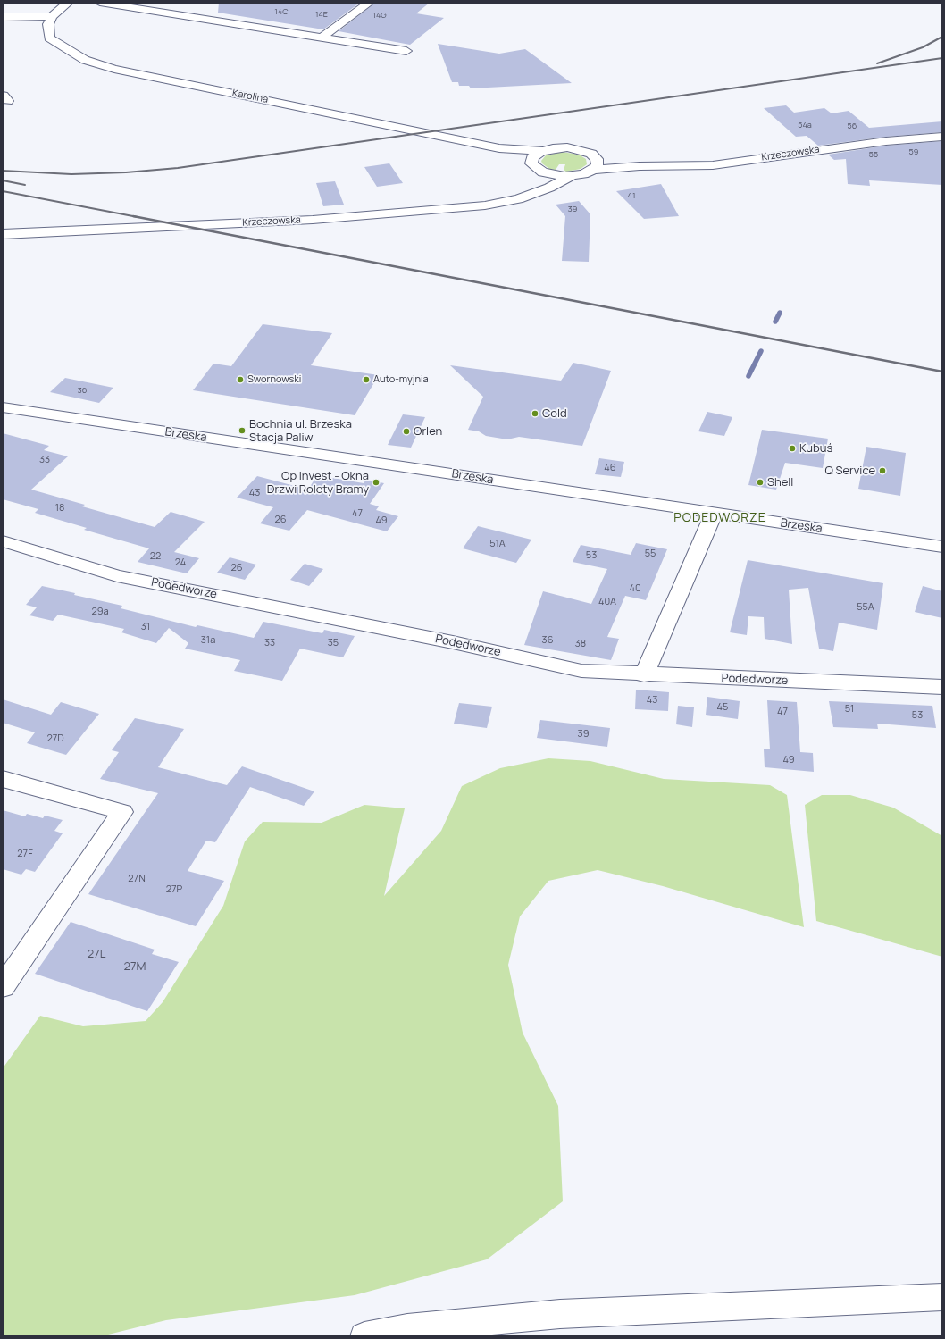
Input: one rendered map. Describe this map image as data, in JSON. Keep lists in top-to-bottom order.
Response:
{
  "streets": {
    "street": [
      "Karolina",
      "Krzeczowska",
      "Brzeska",
      "Podedworze"
    ]
  },
  "districts": ["PODEDWORZE"],
  "places": [
    "Swornowski",
    "Auto-myjnia",
    "Cold",
    "Bochnia ul. Brzeska Stacja Paliw",
    "Orlen",
    "Kubuś",
    "Q Service",
    "Op Invest - Okna Drzwi Rolety Bramy",
    "Shell"
  ],
  "house_numbers": [
    "14C",
    "14E",
    "14G",
    "54a",
    "56",
    "59",
    "55",
    "41",
    "39",
    "36",
    "33",
    "46",
    "43",
    "18",
    "47",
    "26",
    "49",
    "51A",
    "55",
    "53",
    "22",
    "24",
    "26",
    "40",
    "40A",
    "55A",
    "29a",
    "31",
    "31a",
    "36",
    "33",
    "35",
    "38",
    "43",
    "45",
    "51",
    "47",
    "53",
    "39",
    "27D",
    "49",
    "27F",
    "27N",
    "27P",
    "27L",
    "27M"
  ]
}
